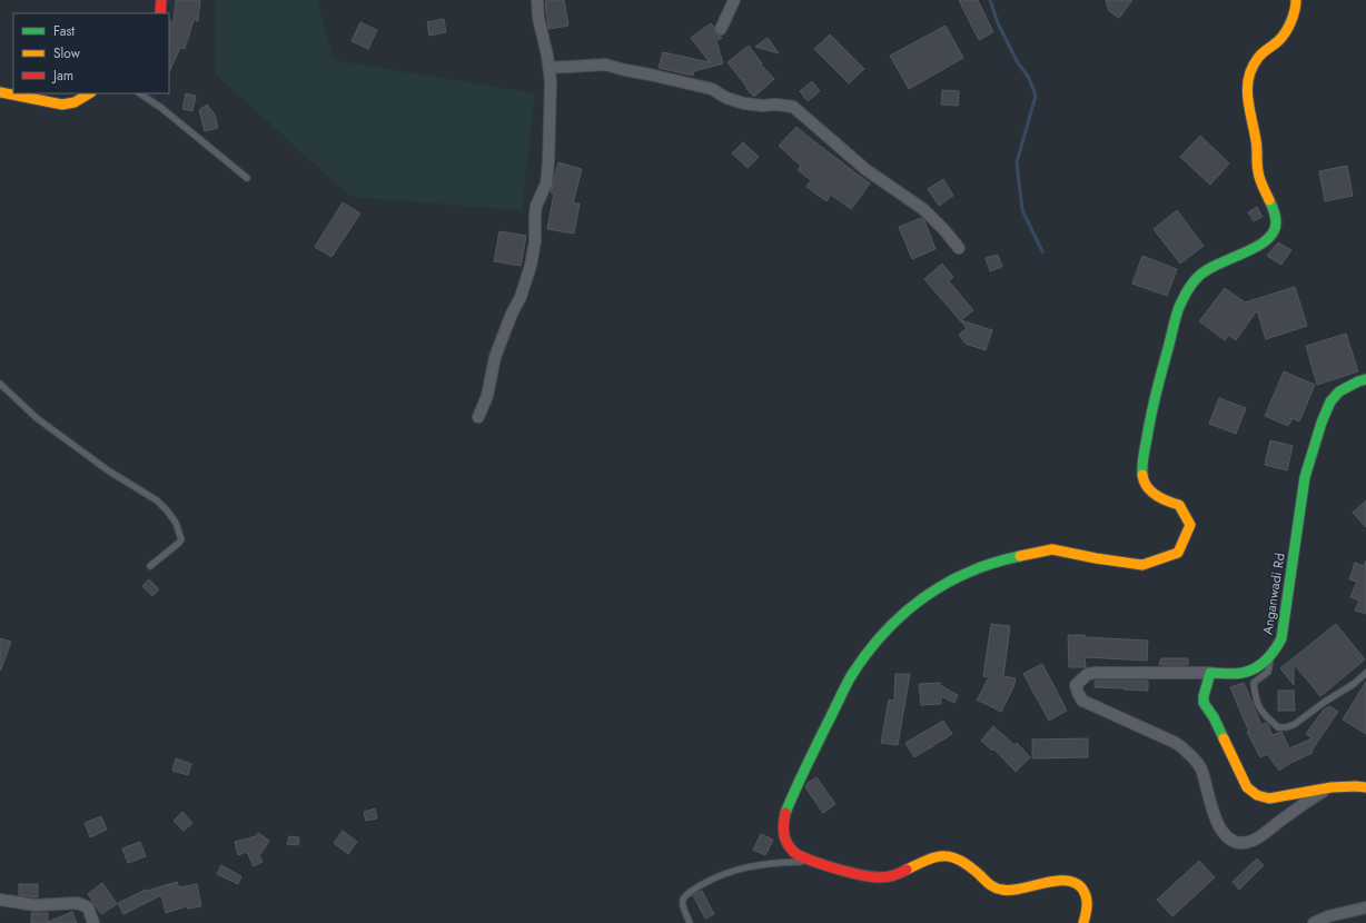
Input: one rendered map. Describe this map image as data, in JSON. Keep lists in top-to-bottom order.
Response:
{
  "streets": {
    "street": ["Anganwadi Rd"]
  },
  "legend": ["Fast", "Slow", "Jam"]
}
